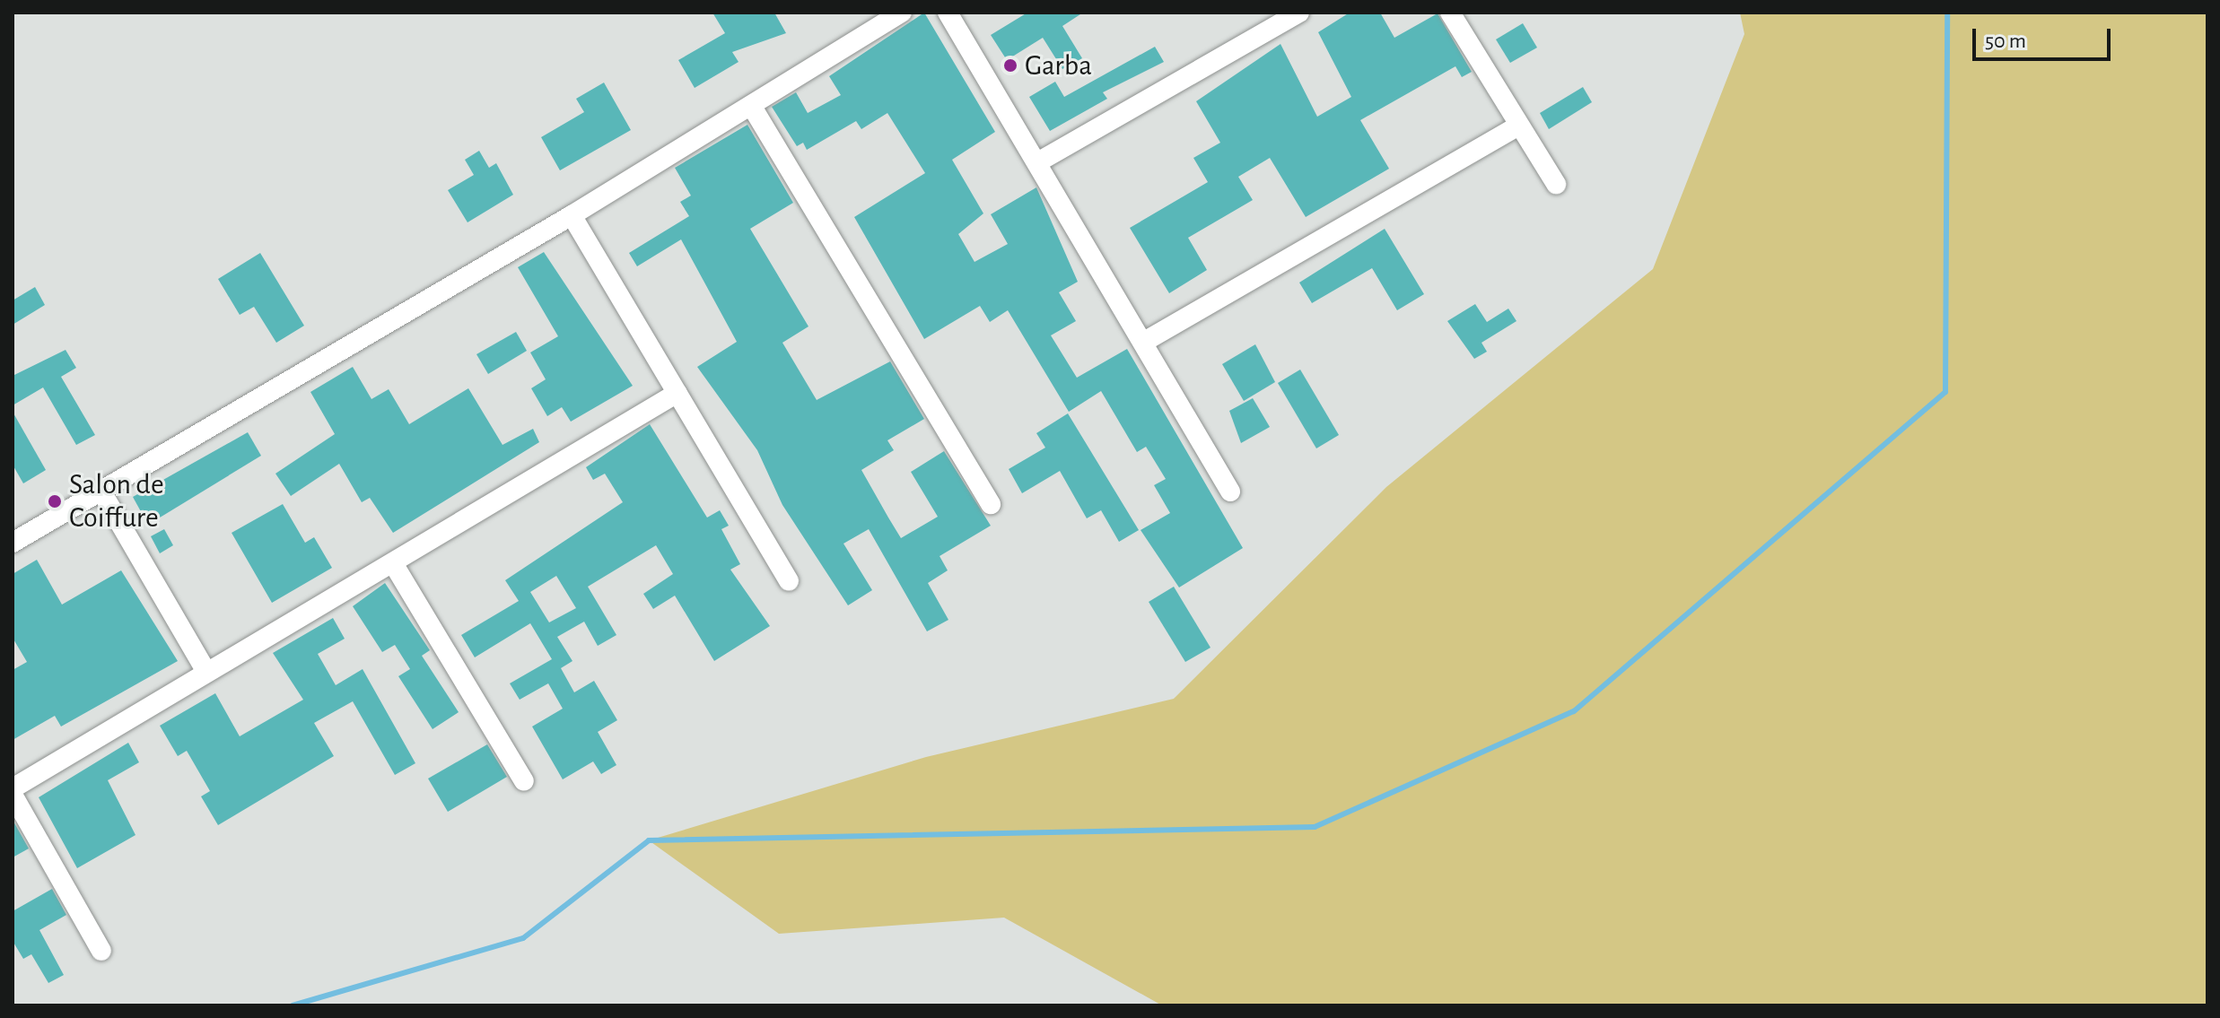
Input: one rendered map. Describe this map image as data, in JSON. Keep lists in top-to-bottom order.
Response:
{
  "places": ["Garba", "Salon de Coiffure"],
  "scale_bar": "50 m"
}
